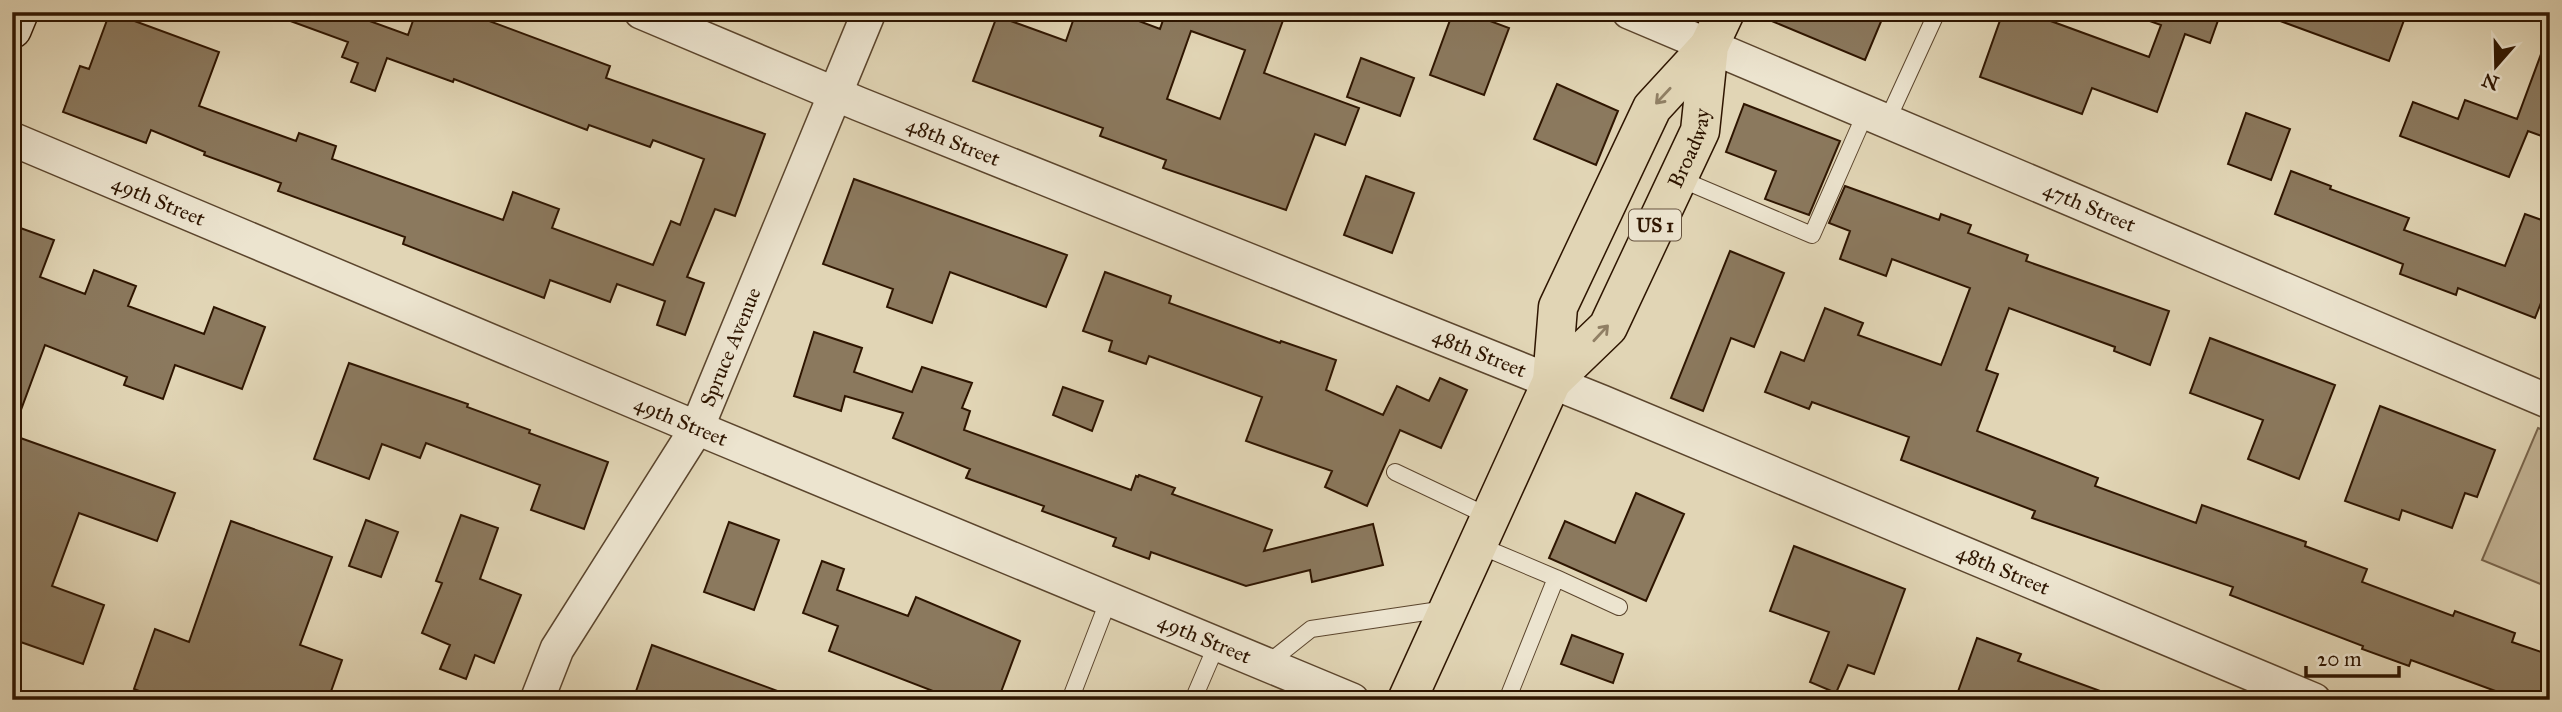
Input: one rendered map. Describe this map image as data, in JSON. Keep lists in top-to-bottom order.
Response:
{
  "streets": {
    "main road": ["Broadway", "US 1"],
    "street": [
      "48th Street",
      "49th Street",
      "47th Street",
      "Spruce Avenue"
    ]
  },
  "crossings": [
    ["48th Street", "Broadway"],
    ["48th Street", "Spruce Avenue"],
    ["Broadway", "47th Street"],
    ["49th Street", "Spruce Avenue"]
  ],
  "scale_bar": "20 m",
  "north": "bottom"
}
